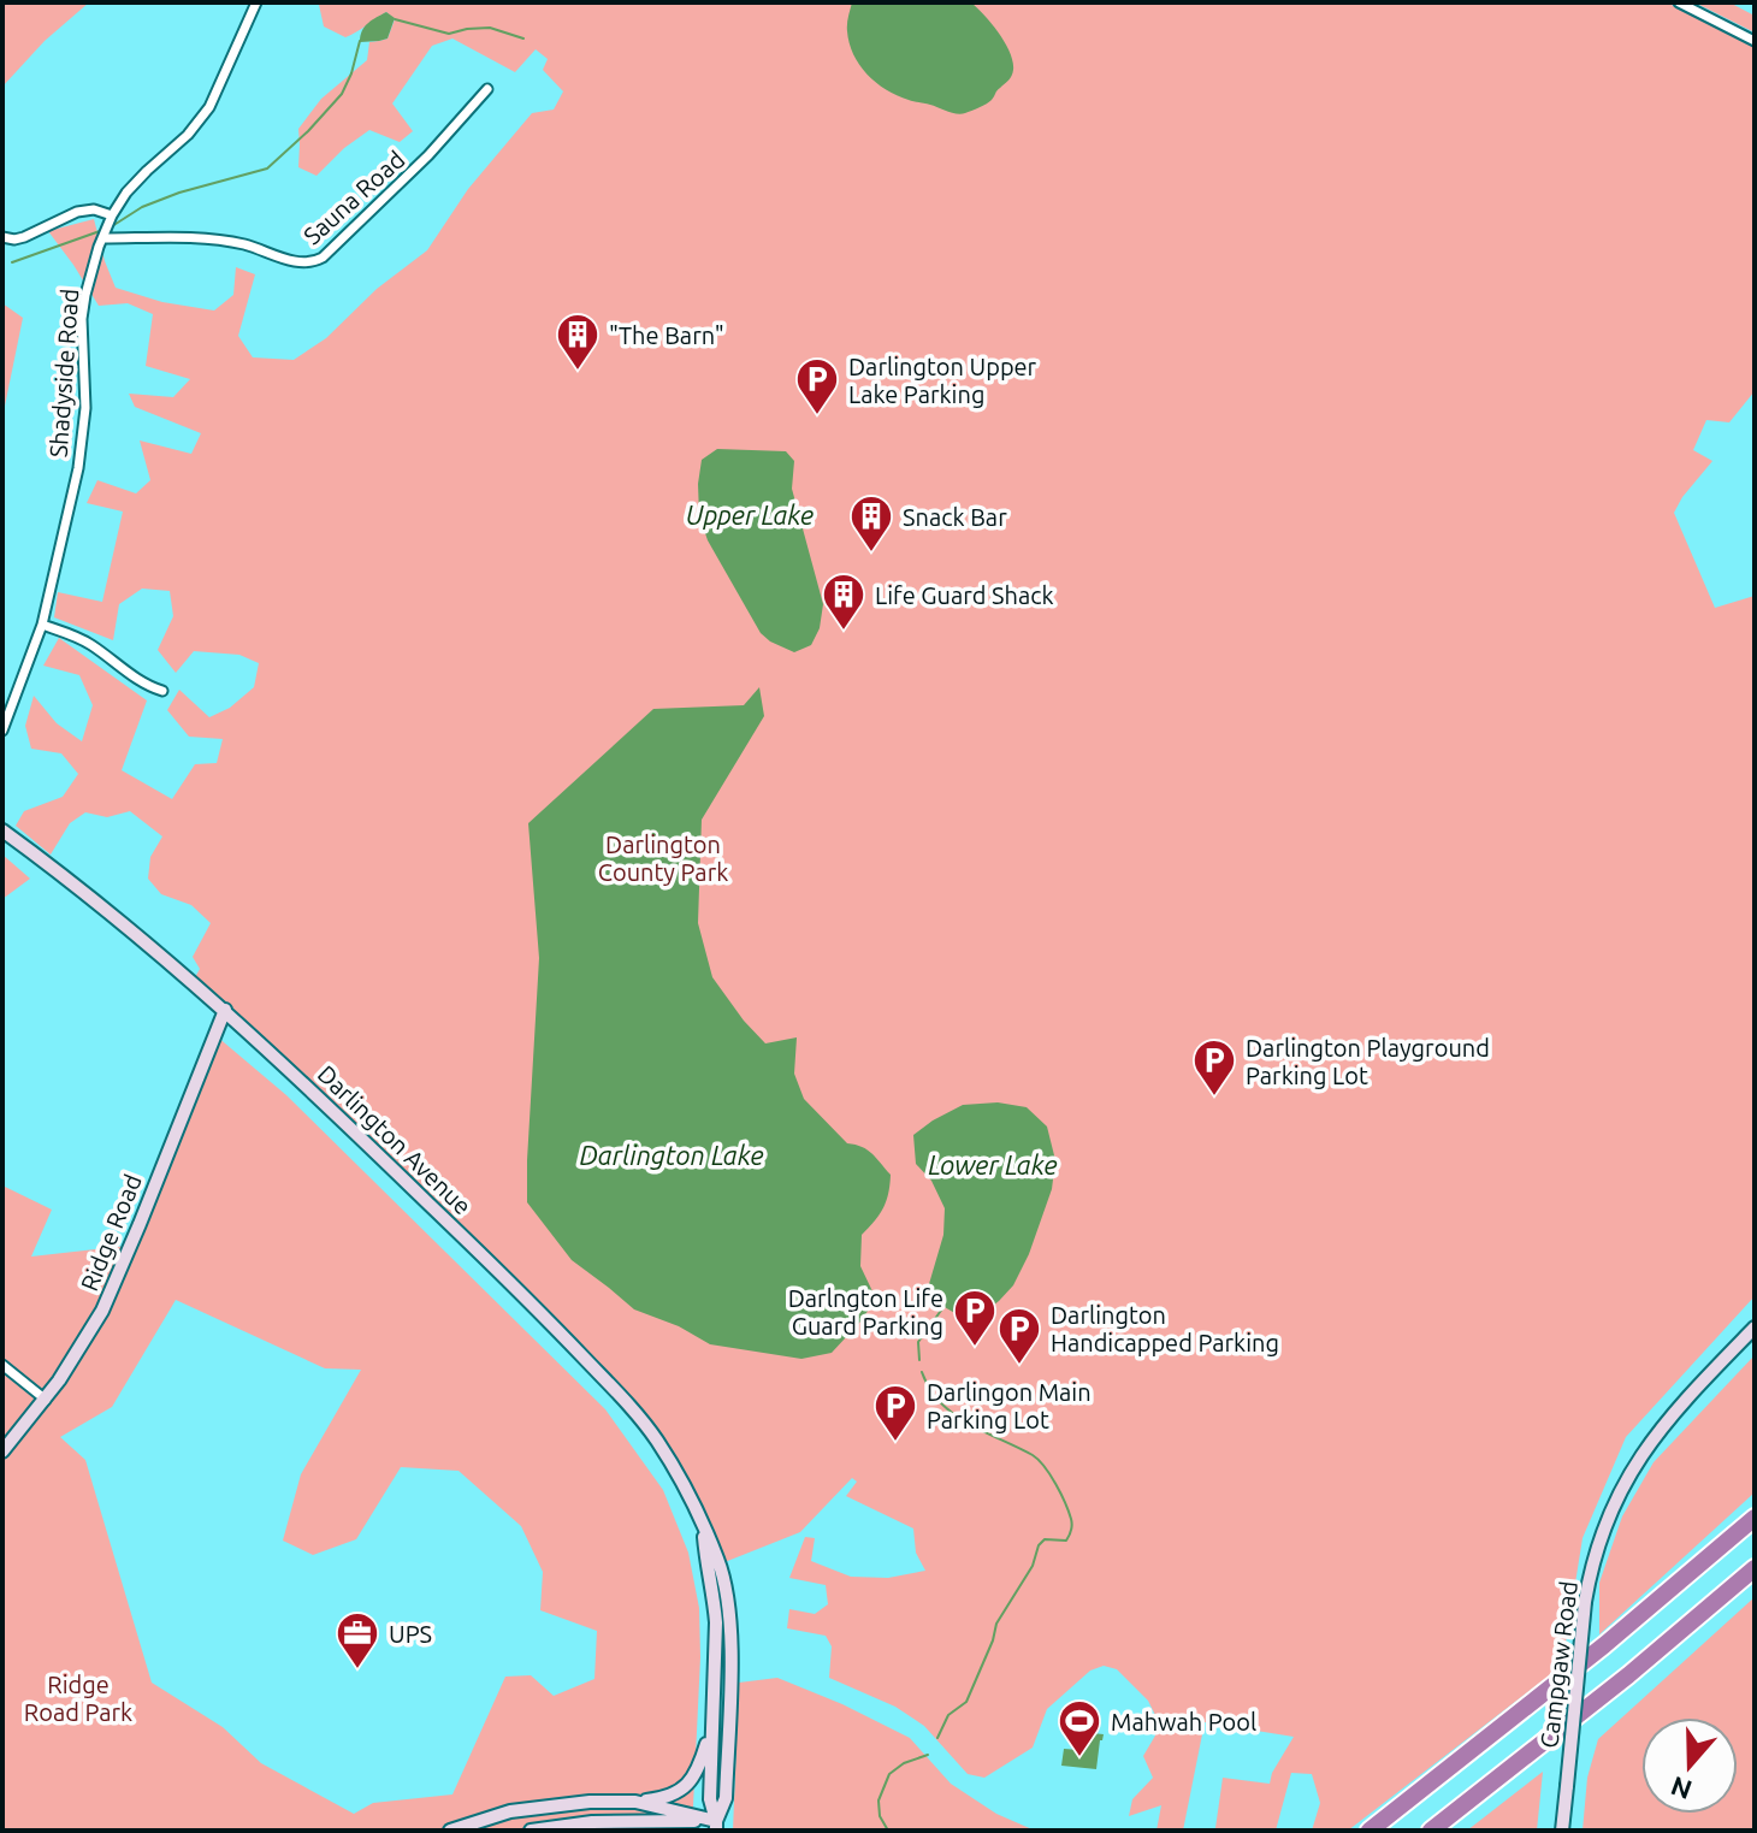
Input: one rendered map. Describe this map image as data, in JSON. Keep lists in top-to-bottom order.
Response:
{
  "streets": {
    "main road": ["Darlington Avenue", "Ridge Road", "Campgaw Road"],
    "street": ["Sauna Road", "Shadyside Road"]
  },
  "crossings": [
    ["Sauna Road", "Shadyside Road"],
    ["Darlington Avenue", "Ridge Road"]
  ],
  "water": ["Upper Lake", "Darlington Lake", "Lower Lake"],
  "parks": ["Darlington County Park", "Ridge Road Park"],
  "places": {
    "building": ["\"The Barn\"", "Snack Bar", "Life Guard Shack"],
    "parking": [
      "Darlington Upper Lake Parking",
      "Darlington Playground Parking Lot",
      "Darlngton Life Guard Parking",
      "Darlington Handicapped Parking",
      "Darlingon Main Parking Lot"
    ],
    "office": ["UPS"],
    "sports": ["Mahwah Pool"]
  },
  "north": "bottom"
}
